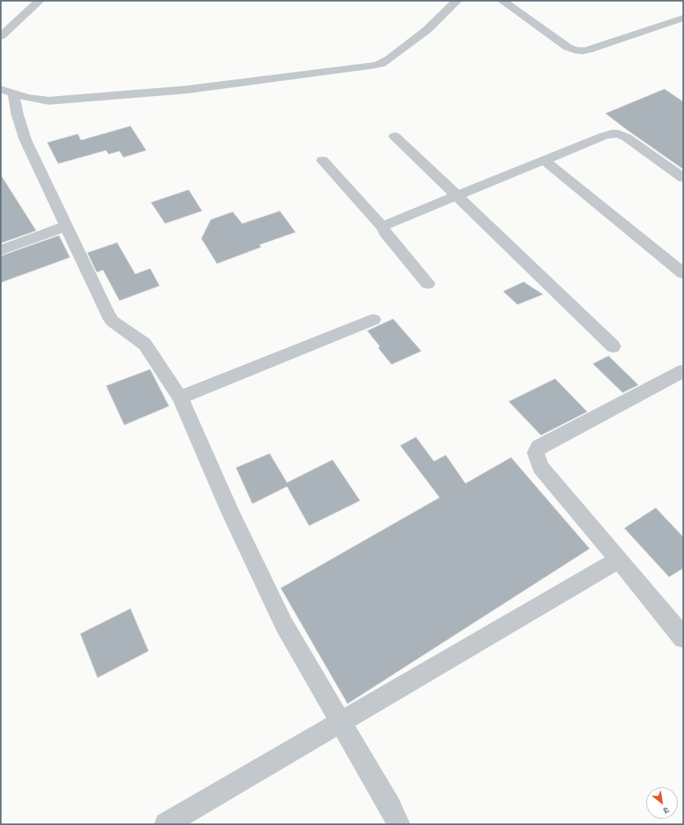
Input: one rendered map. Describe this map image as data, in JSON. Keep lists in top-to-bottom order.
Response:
{
  "north": "bottom right"
}
